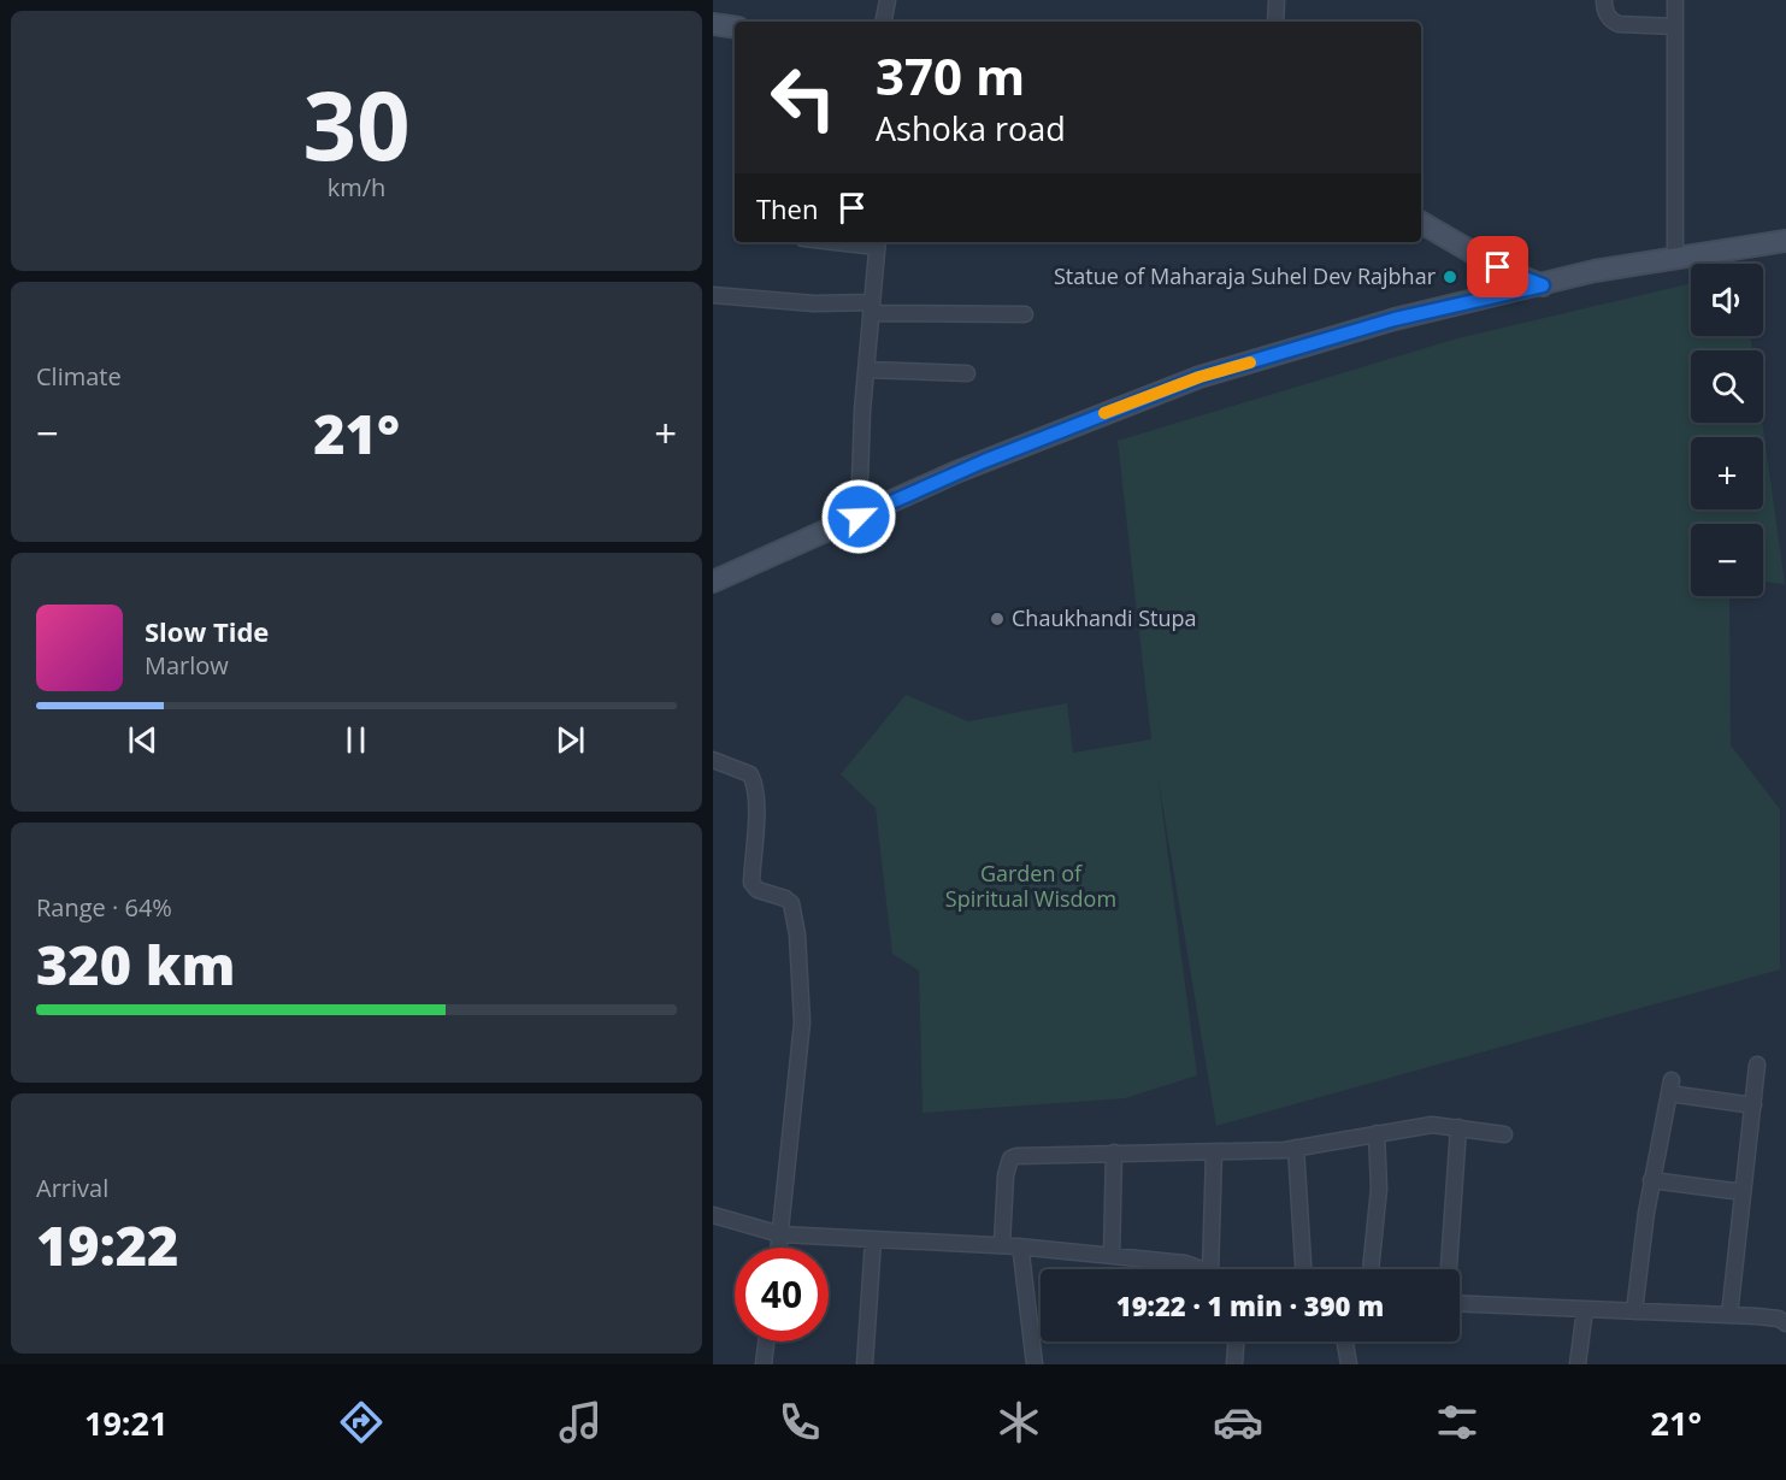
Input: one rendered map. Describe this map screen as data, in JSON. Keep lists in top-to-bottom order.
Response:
{
  "parks": ["Garden of Spiritual Wisdom"],
  "places": ["Statue of Maharaja Suhel Dev Rajbhar", "Chaukhandi Stupa"],
  "page": {
    "tile": [
      ["30", "km/h"],
      "Climate",
      ["Range · 64%", "320 km"],
      ["Arrival", "19:22"]
    ],
    "turn": ["370 m", "Ashoka road"],
    "then": "Then",
    "map_buttons": ["+", "−"],
    "heat": ["−", "21°", "+"],
    "song": ["Slow Tide", "Marlow"],
    "limit": "40",
    "trip": "19:22 · 1 min · 390 m",
    "tabs": ["19:21", "21°"]
  }
}
